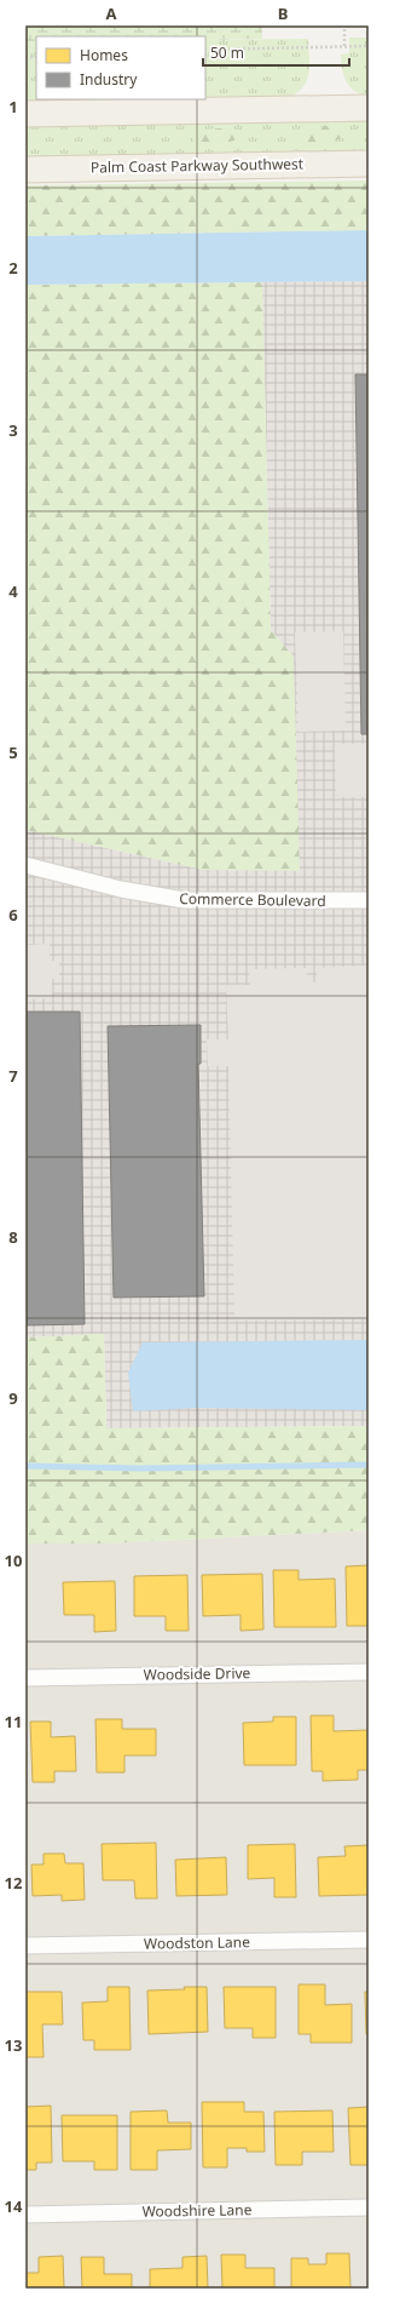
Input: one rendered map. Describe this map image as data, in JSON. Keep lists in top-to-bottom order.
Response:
{
  "streets": {
    "main road": ["Palm Coast Parkway Southwest"],
    "street": [
      "Commerce Boulevard",
      "Woodside Drive",
      "Woodston Lane",
      "Woodshire Lane"
    ]
  },
  "legend": ["Homes", "Industry"],
  "scale_bar": "50 m",
  "grid": {
    "columns": ["A", "B"],
    "rows": [
      "1",
      "2",
      "3",
      "4",
      "5",
      "6",
      "7",
      "8",
      "9",
      "10",
      "11",
      "12",
      "13",
      "14"
    ]
  }
}
